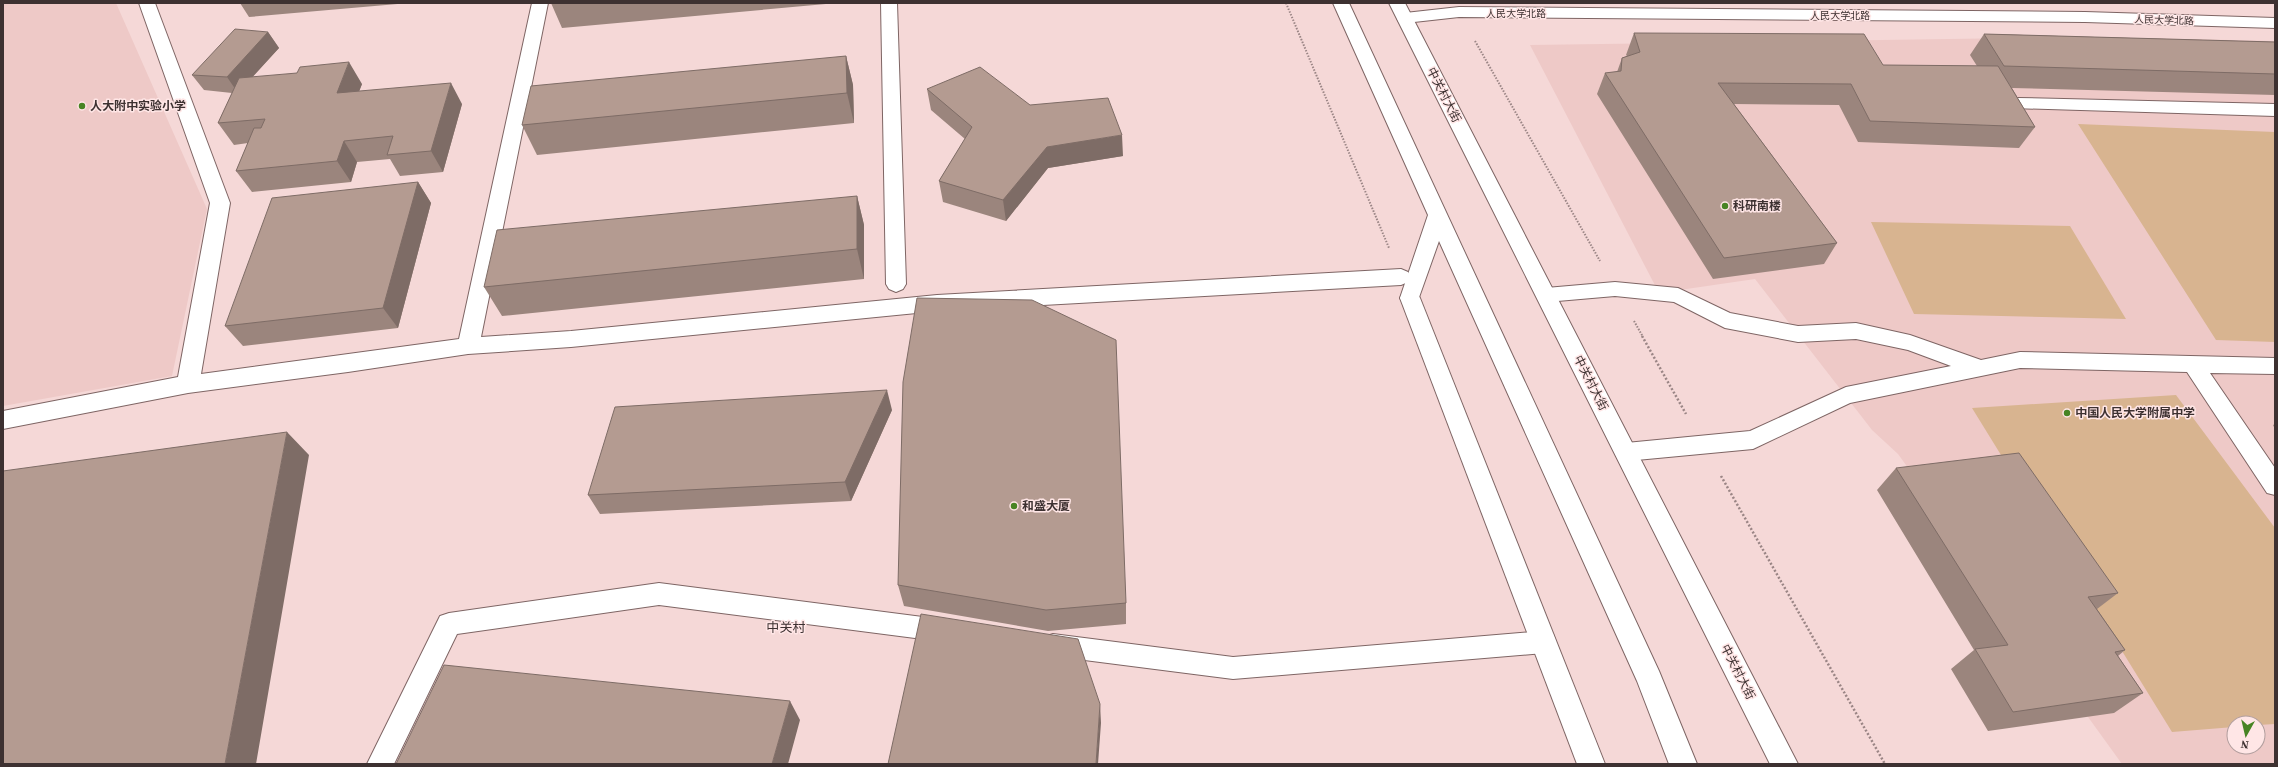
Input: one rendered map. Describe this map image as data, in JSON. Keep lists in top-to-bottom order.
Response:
{
  "streets": {
    "street": ["人民大学北路", "中关村大街"]
  },
  "crossings": [
    ["人民大学北路", "中关村大街"]
  ],
  "districts": ["中关村"],
  "places": [
    "人大附中实验小学",
    "科研南楼",
    "中国人民大学附属中学",
    "和盛大厦"
  ],
  "north": "bottom"
}
